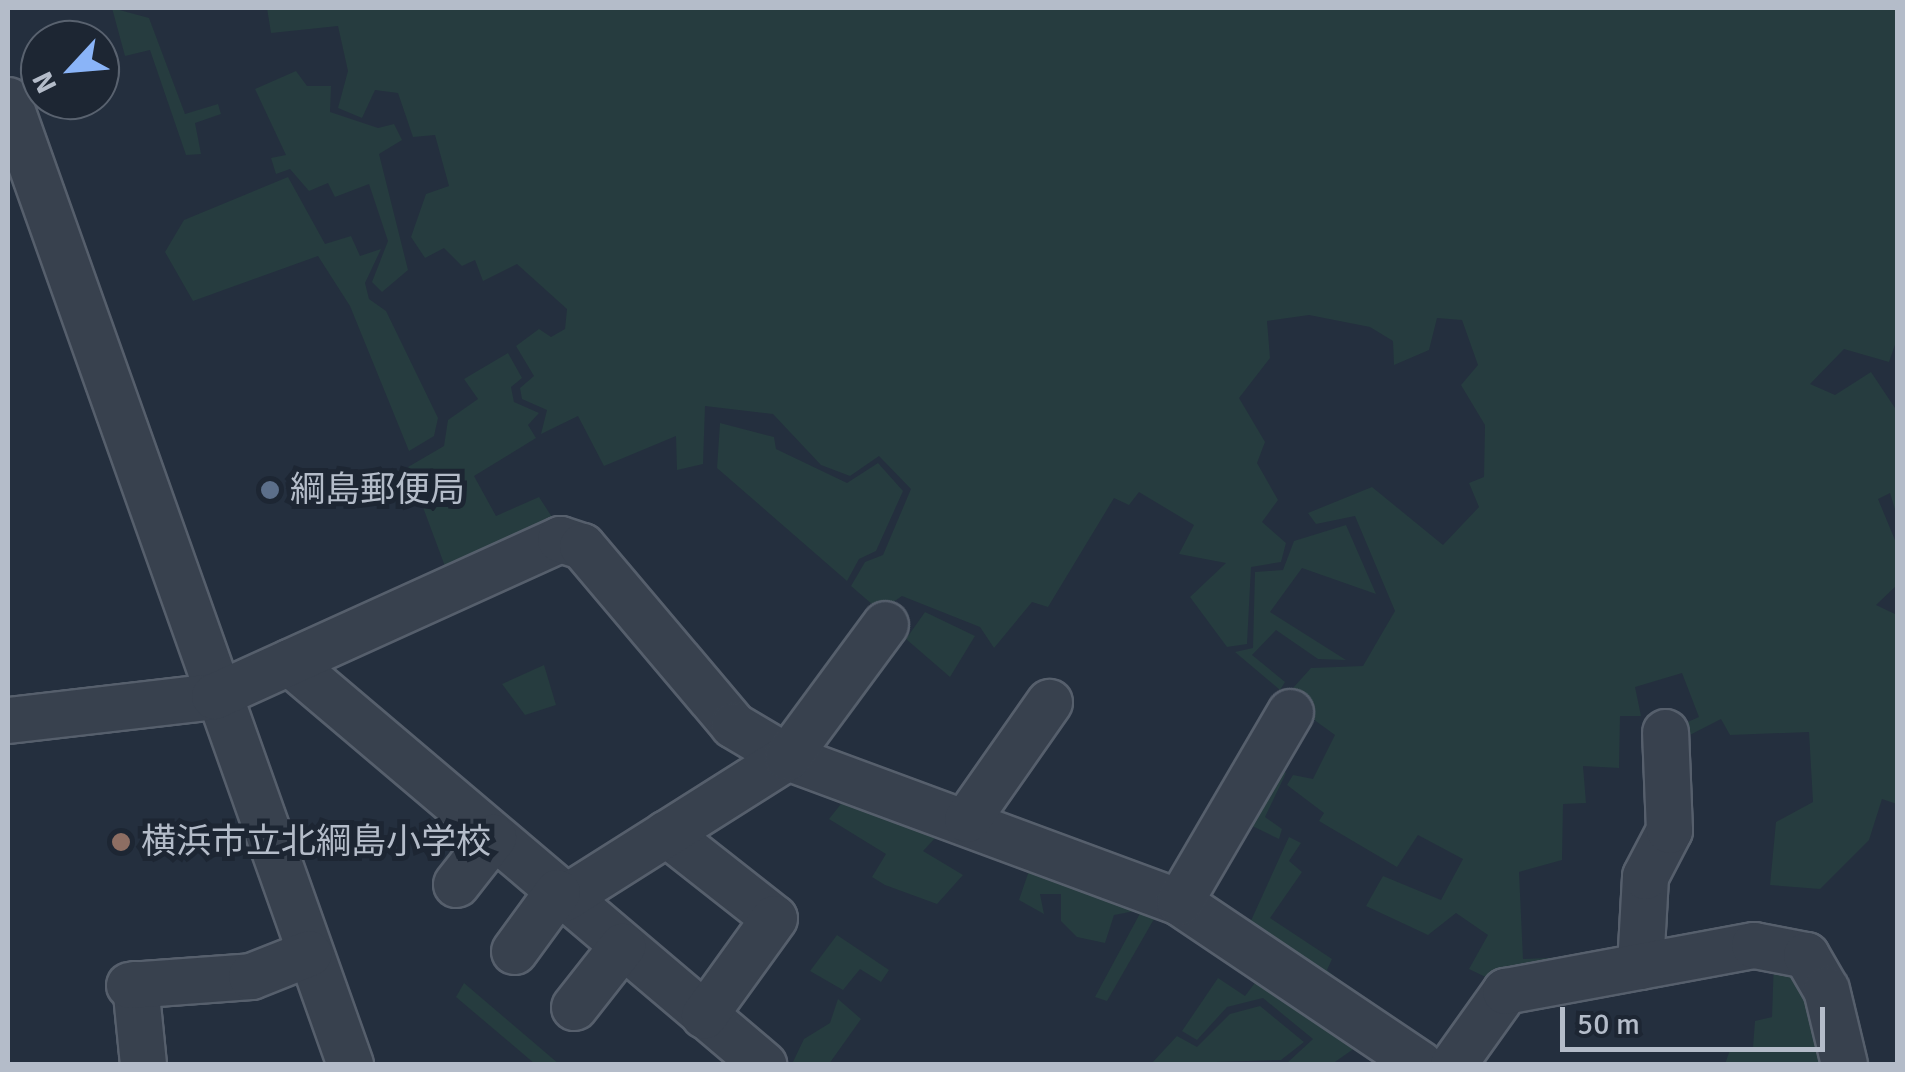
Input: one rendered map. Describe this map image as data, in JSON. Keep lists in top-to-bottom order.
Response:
{
  "places": ["綱島郵便局", "横浜市立北綱島小学校"],
  "scale_bar": "50 m",
  "north": "bottom left"
}
